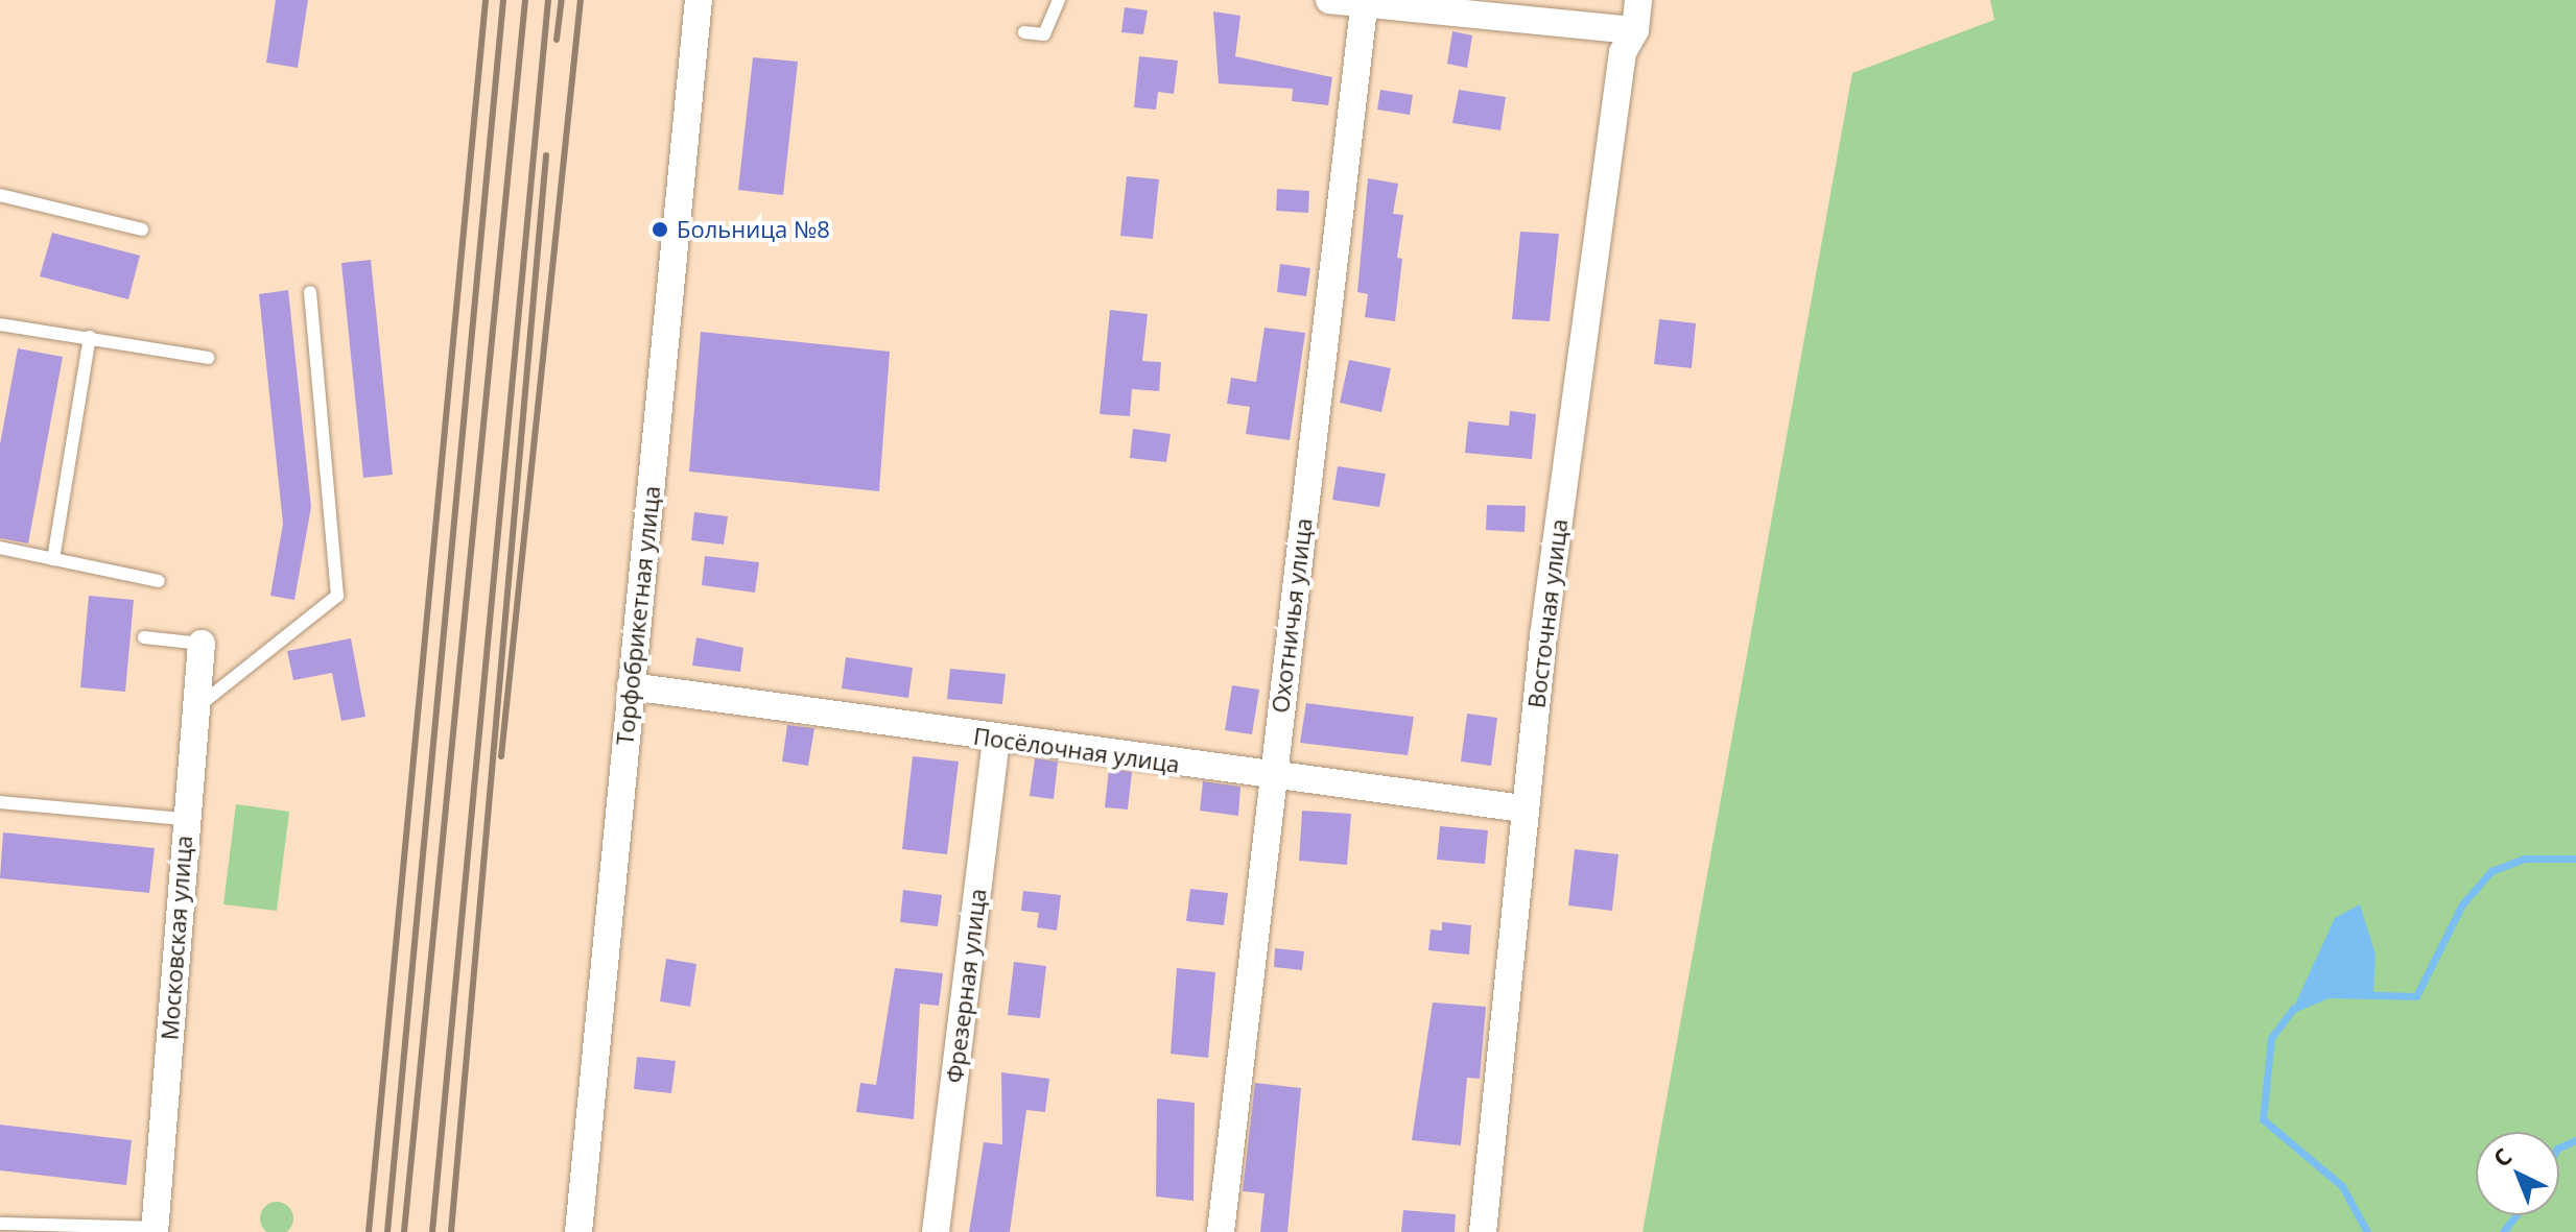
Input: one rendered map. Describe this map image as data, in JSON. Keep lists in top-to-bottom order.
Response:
{
  "streets": {
    "street": [
      "Восточная улица",
      "Торфобрикетная улица",
      "Охотничья улица",
      "Посёлочная улица",
      "Московская улица",
      "Фрезерная улица"
    ]
  },
  "crossings": [
    ["Восточная улица", "Посёлочная улица"],
    ["Торфобрикетная улица", "Посёлочная улица"],
    ["Охотничья улица", "Посёлочная улица"],
    ["Посёлочная улица", "Фрезерная улица"]
  ],
  "places": ["Больница №8"],
  "north": "top left"
}
